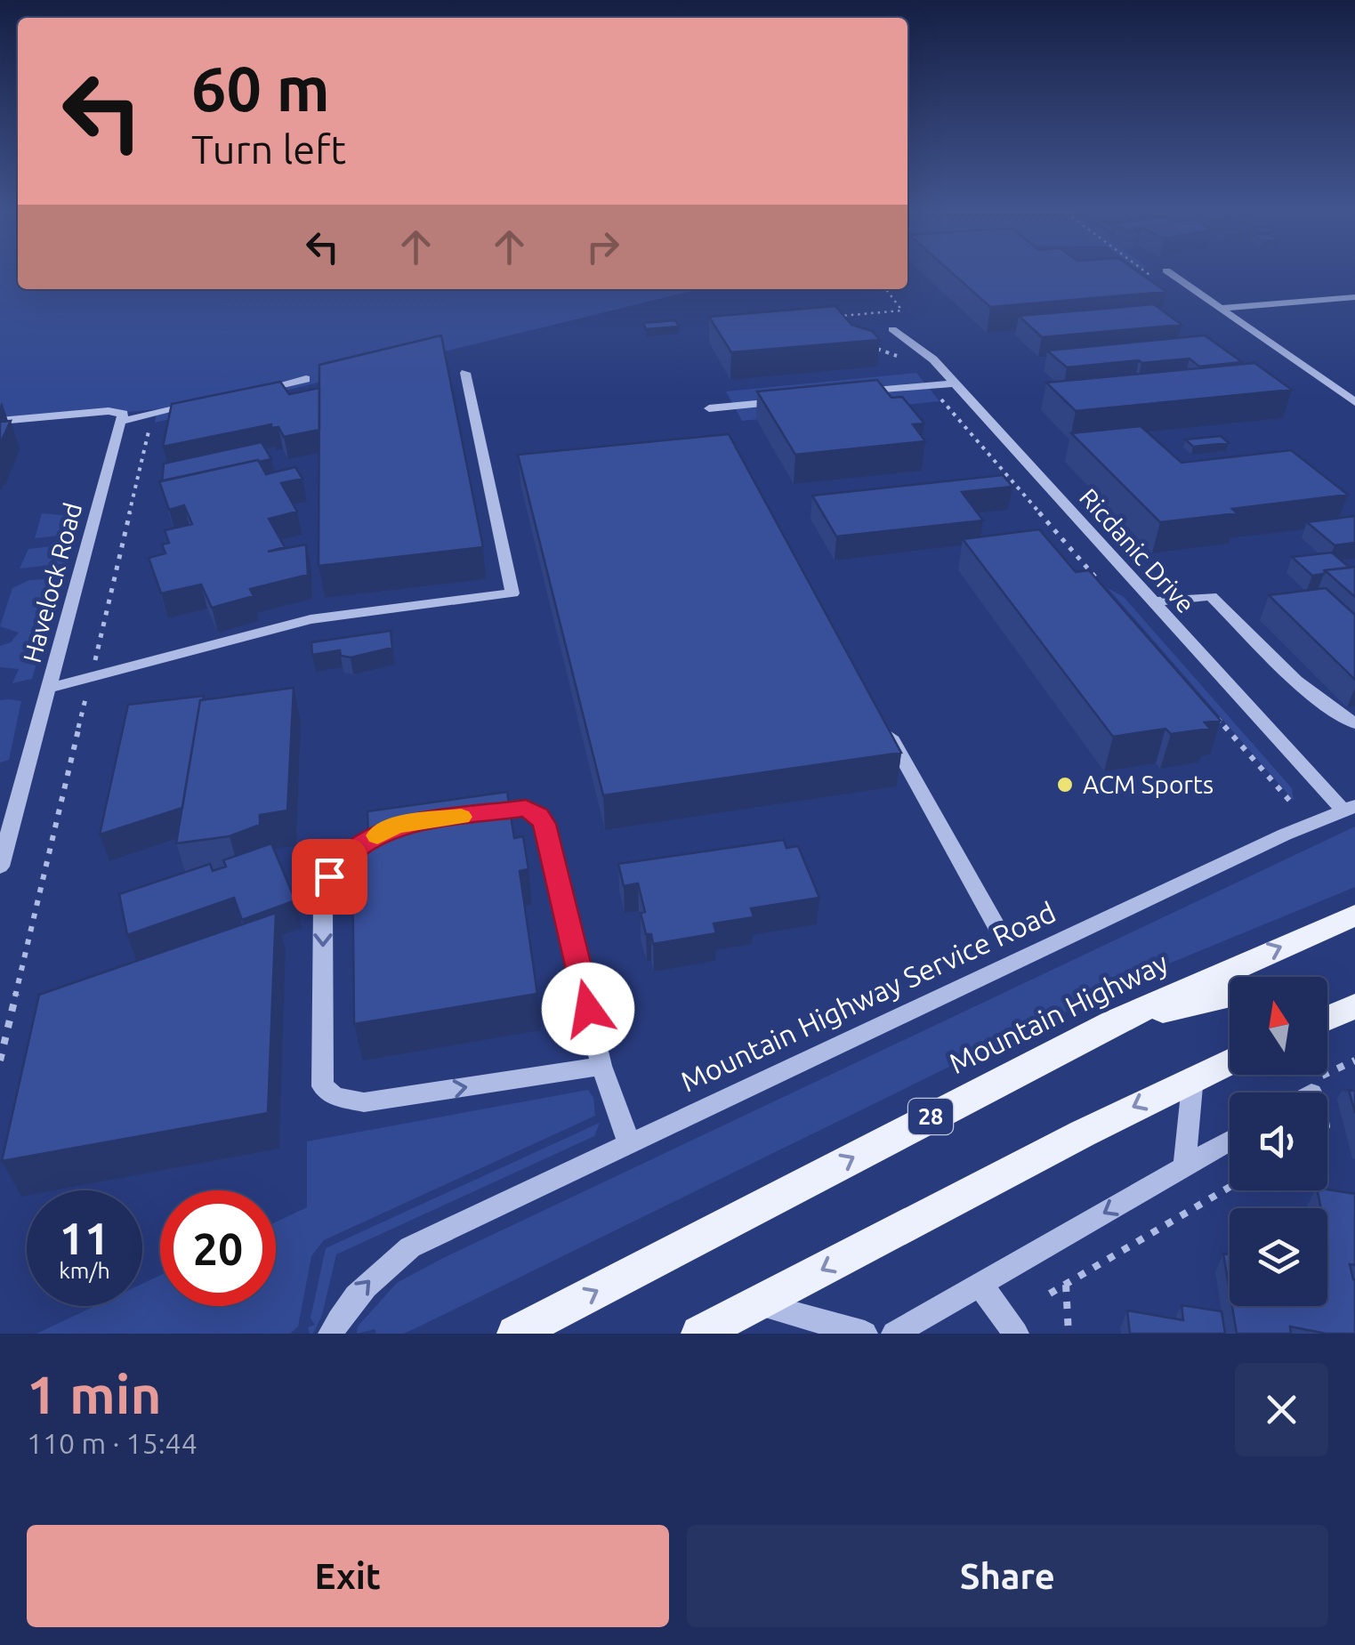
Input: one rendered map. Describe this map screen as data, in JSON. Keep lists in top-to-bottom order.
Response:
{
  "streets": {
    "main road": ["Mountain Highway", "28"],
    "street": ["Ricdanic Drive", "Havelock Road", "Mountain Highway Service Road"]
  },
  "crossings": [
    ["Ricdanic Drive", "Mountain Highway Service Road"]
  ],
  "places": ["ACM Sports"],
  "north": "top",
  "page": {
    "turn": ["60 m", "Turn left"],
    "speed": "11 km/h",
    "limit": "20",
    "heading": ["1 min", "110 m · 15:44"],
    "buttons": ["Exit", "Share"]
  }
}
